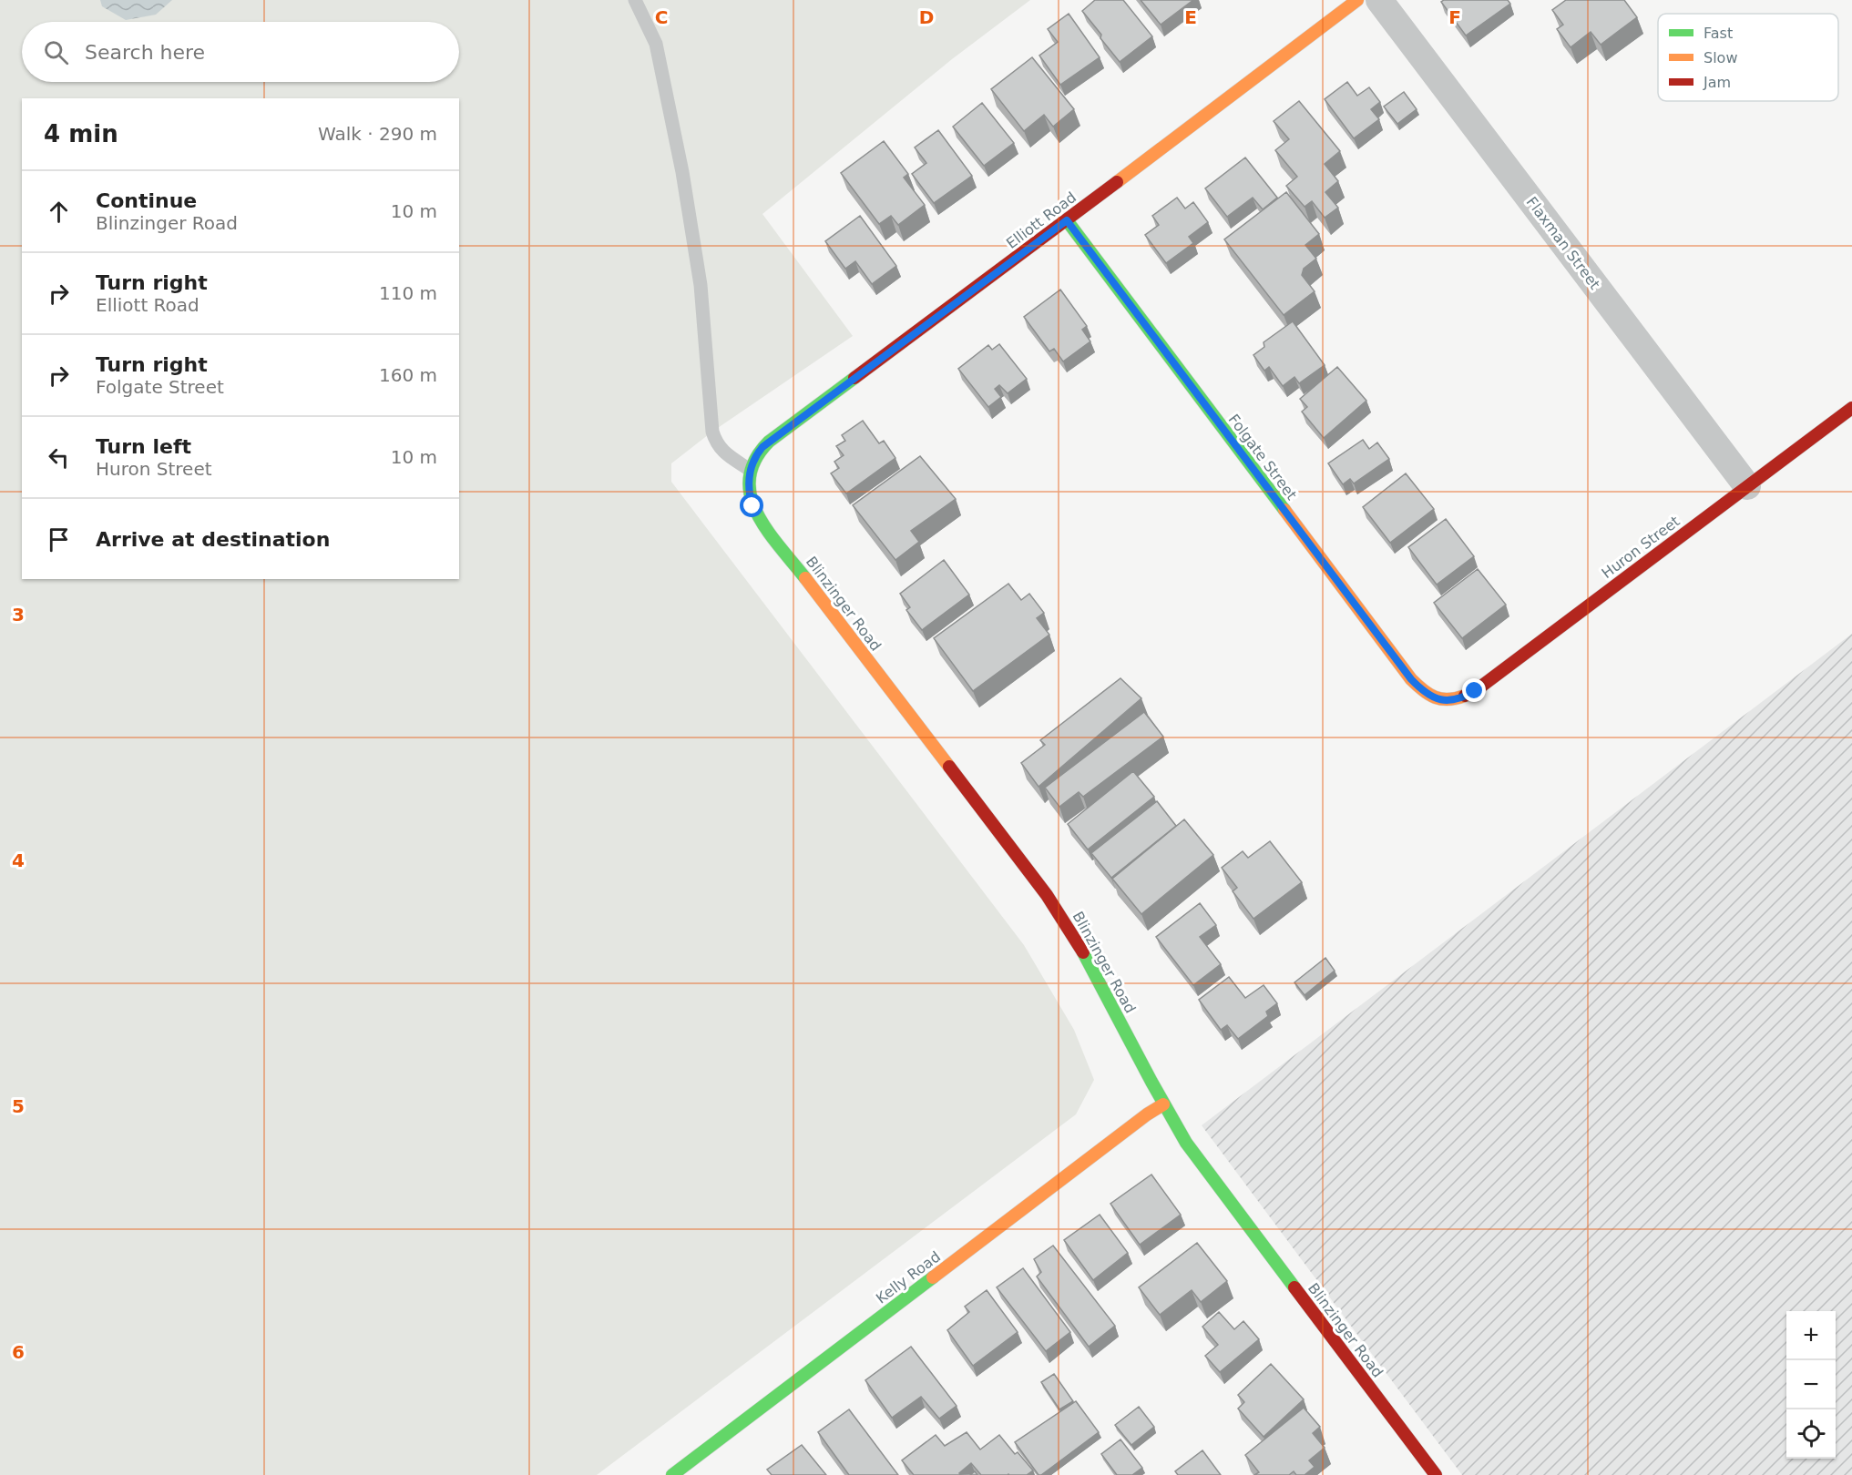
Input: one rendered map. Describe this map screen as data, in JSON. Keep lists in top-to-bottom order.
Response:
{
  "streets": {
    "street": [
      "Elliott Road",
      "Flaxman Street",
      "Folgate Street",
      "Huron Street",
      "Blinzinger Road",
      "Kelly Road"
    ]
  },
  "crossings": [
    ["Elliott Road", "Folgate Street"],
    ["Elliott Road", "Blinzinger Road"],
    ["Flaxman Street", "Huron Street"],
    ["Folgate Street", "Huron Street"],
    ["Blinzinger Road", "Kelly Road"]
  ],
  "legend": ["Fast", "Slow", "Jam"],
  "page": {
    "search": "Search here",
    "heading": ["4 min", "Walk · 290 m"],
    "list": [
      ["Continue", "Blinzinger Road", "10 m"],
      ["Turn right", "Elliott Road", "110 m"],
      ["Turn right", "Folgate Street", "160 m"],
      ["Turn left", "Huron Street", "10 m"],
      "Arrive at destination"
    ],
    "map_buttons": ["+", "−"]
  },
  "grid": {
    "columns": [
      "C",
      "D",
      "E",
      "F"
    ],
    "rows": [
      "3",
      "4",
      "5",
      "6"
    ]
  }
}
